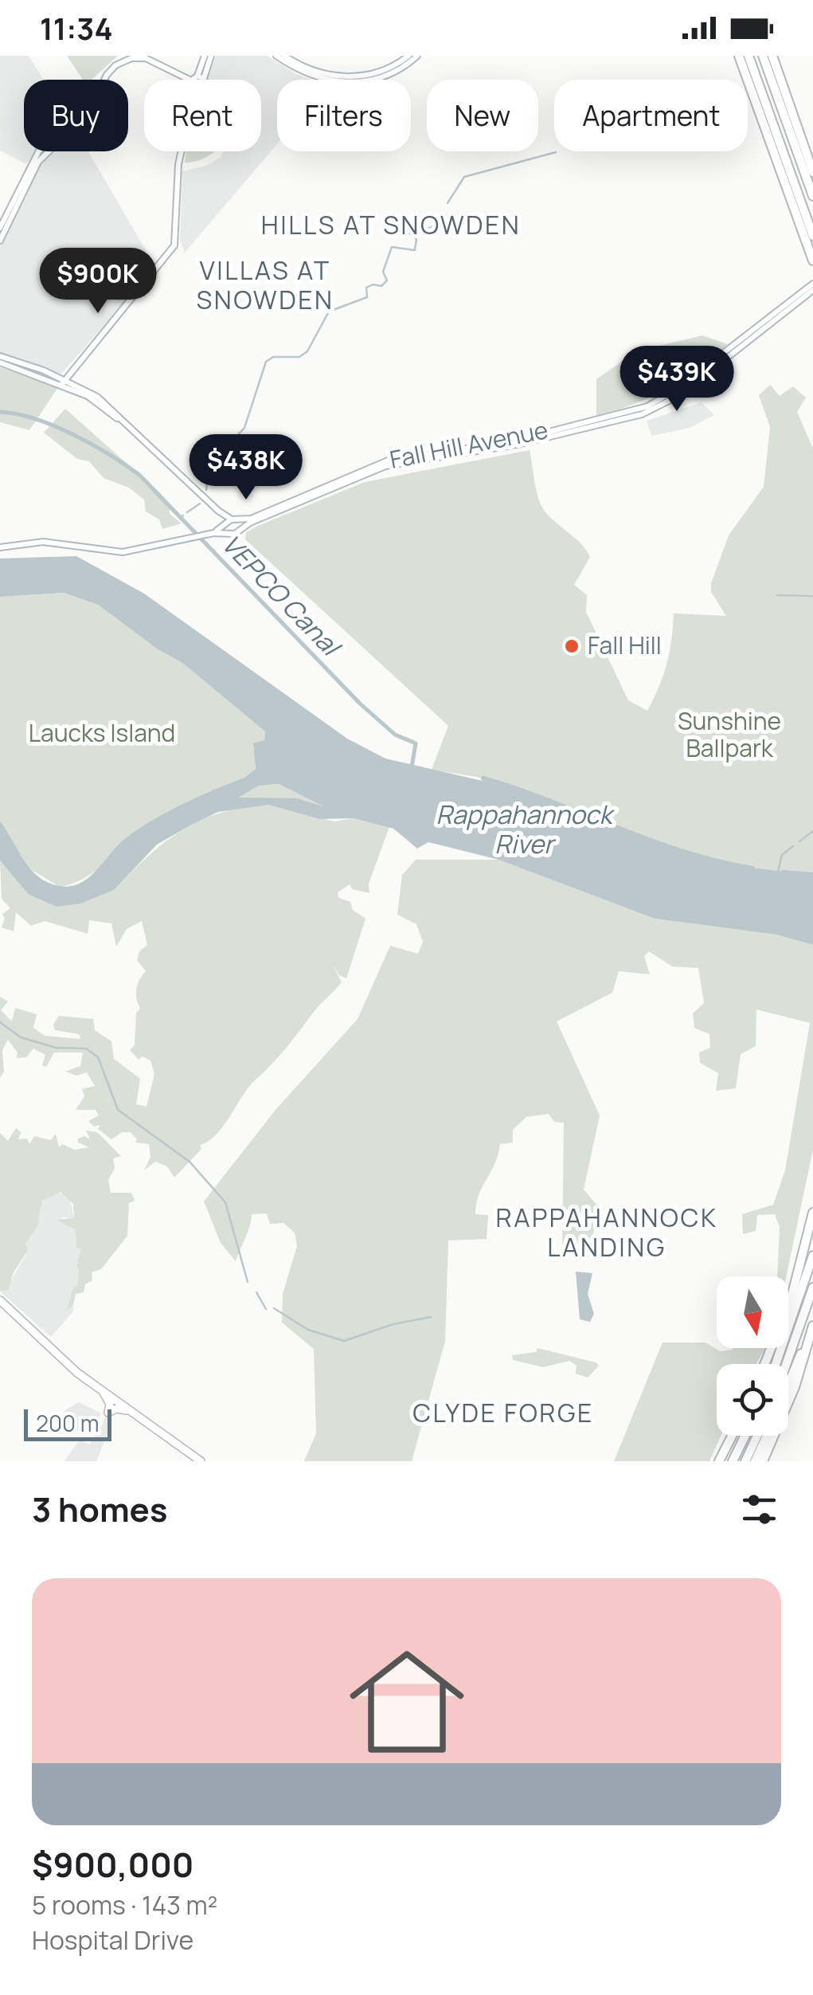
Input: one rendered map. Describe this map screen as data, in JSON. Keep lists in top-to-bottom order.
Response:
{
  "streets": {
    "main road": ["Fall Hill Avenue"]
  },
  "districts": [
    "HILLS AT SNOWDEN",
    "VILLAS AT SNOWDEN",
    "RAPPAHANNOCK LANDING",
    "CLYDE FORGE"
  ],
  "water": ["VEPCO Canal", "Rappahannock River"],
  "parks": ["Sunshine Ballpark", "Laucks Island"],
  "places": ["Fall Hill"],
  "scale_bar": "200 m",
  "north": "bottom",
  "page": {
    "status": "11:34",
    "chip": [
      "Buy",
      "Rent",
      "Filters",
      "New",
      "Apartment"
    ],
    "price": ["$900K", "$439K", "$438K"],
    "scale": "200 m",
    "heading": "3 homes",
    "list": [
      {
        "name": "$900,000",
        "note": "5 rooms · 143 m² · Hospital Drive"
      }
    ]
  }
}
